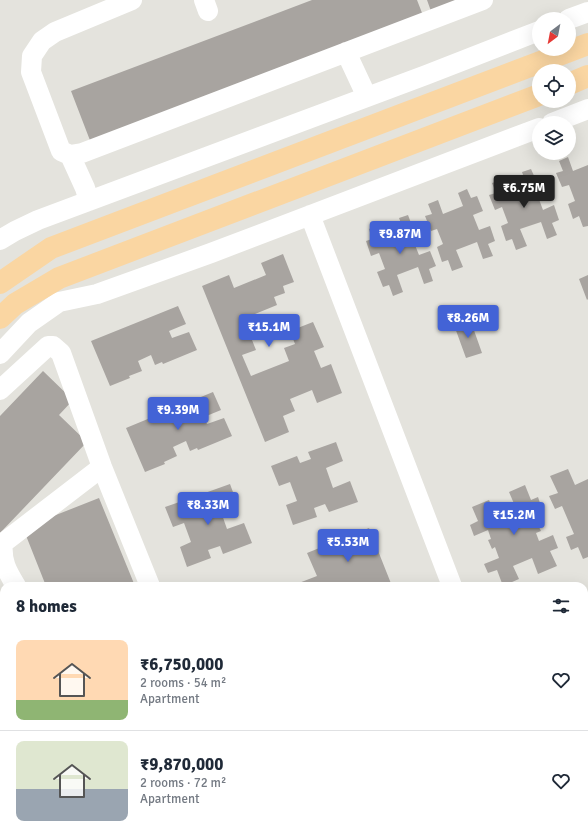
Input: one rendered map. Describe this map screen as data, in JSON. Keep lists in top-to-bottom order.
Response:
{
  "north": "bottom left",
  "page": {
    "price": [
      "₹6.75M",
      "₹9.87M",
      "₹8.26M",
      "₹15.1M",
      "₹9.39M",
      "₹8.33M",
      "₹15.2M",
      "₹5.53M"
    ],
    "heading": "8 homes",
    "list": [
      {
        "name": "₹6,750,000",
        "note": "2 rooms · 54 m² · Apartment"
      },
      {
        "name": "₹9,870,000",
        "note": "2 rooms · 72 m² · Apartment"
      }
    ]
  }
}
